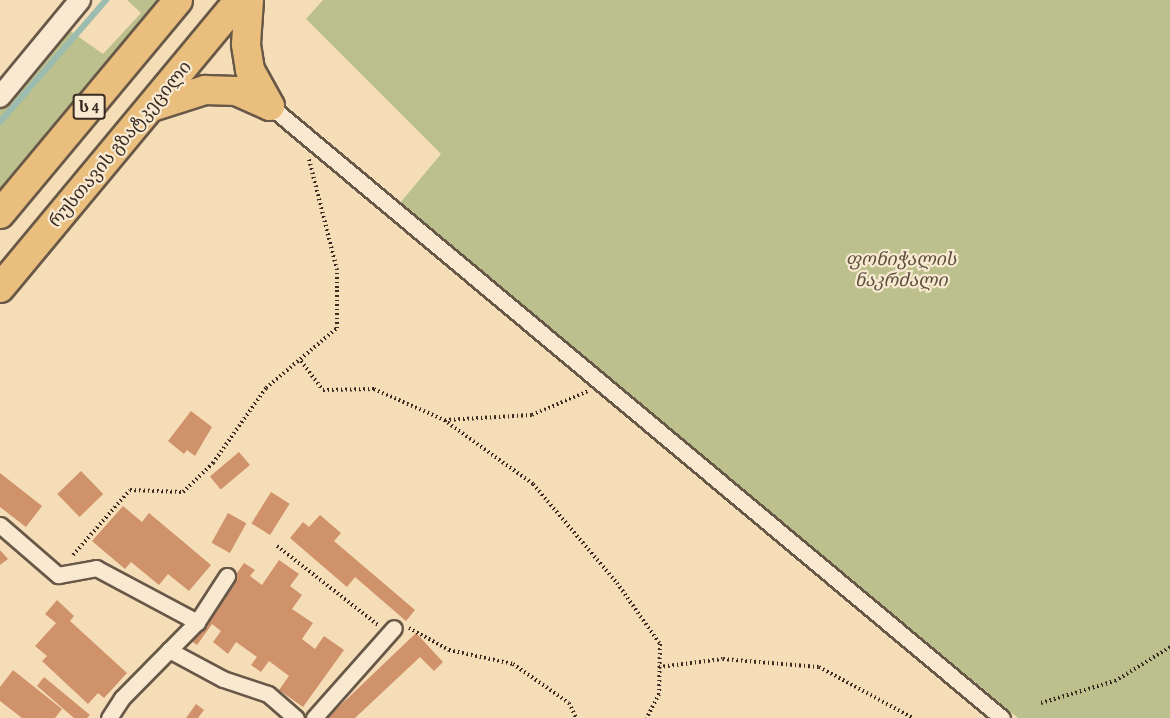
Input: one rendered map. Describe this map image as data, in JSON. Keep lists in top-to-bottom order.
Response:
{
  "streets": {
    "highway": ["ს 4", "რუსთავის გზატკეცილი"]
  },
  "parks": ["ფონიჭალის ნაკრძალი"]
}
